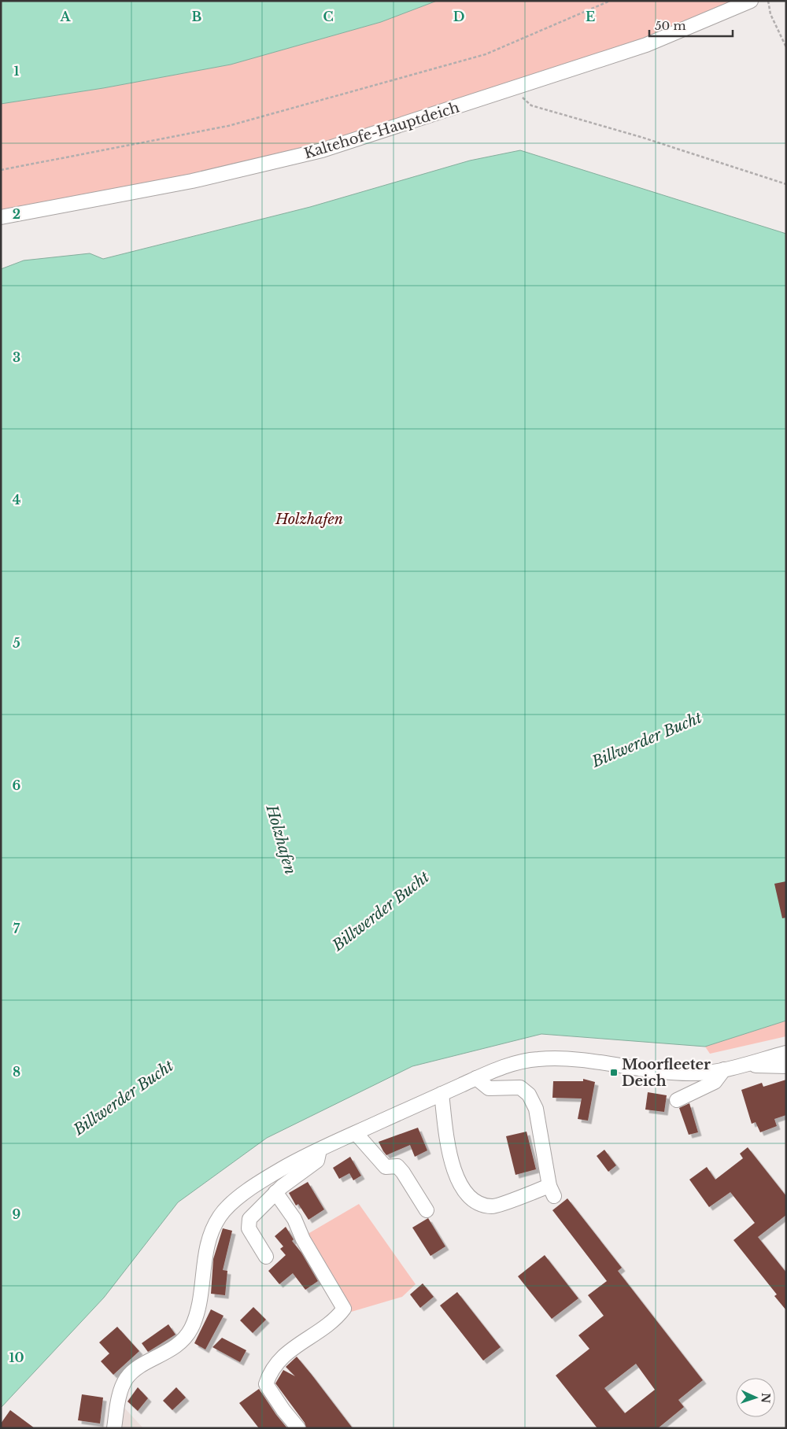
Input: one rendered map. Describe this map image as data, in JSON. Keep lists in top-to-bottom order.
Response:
{
  "streets": {
    "street": ["Kaltehofe-Hauptdeich"]
  },
  "water": ["Billwerder Bucht", "Holzhafen"],
  "parks": ["Holzhafen"],
  "places": {
    "transit": ["Moorfleeter Deich"]
  },
  "scale_bar": "50 m",
  "north": "right",
  "grid": {
    "columns": [
      "A",
      "B",
      "C",
      "D",
      "E"
    ],
    "rows": [
      "1",
      "2",
      "3",
      "4",
      "5",
      "6",
      "7",
      "8",
      "9",
      "10"
    ]
  }
}
